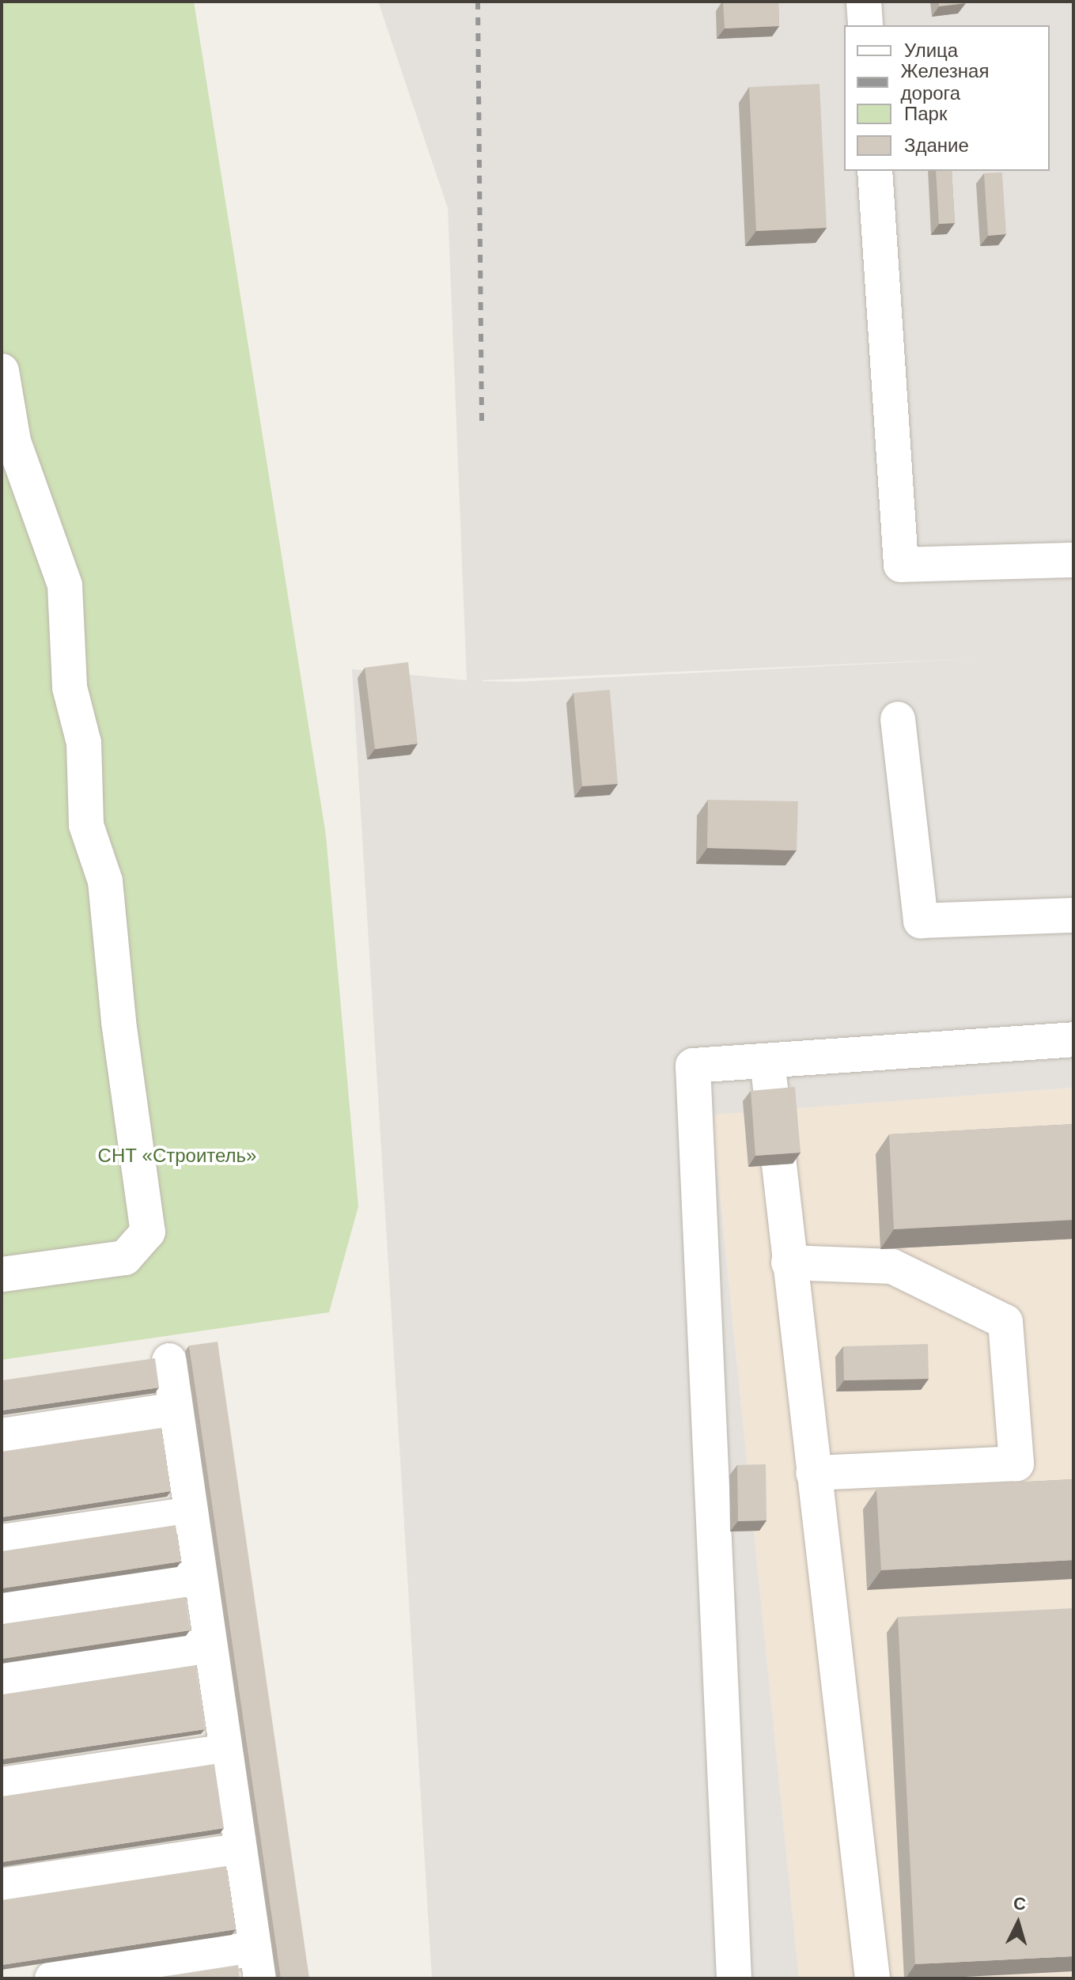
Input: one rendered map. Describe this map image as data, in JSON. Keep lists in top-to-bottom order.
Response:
{
  "parks": ["СНТ «Строитель»"],
  "legend": [
    "Улица",
    "Железная дорога",
    "Парк",
    "Здание"
  ],
  "north": "top"
}
